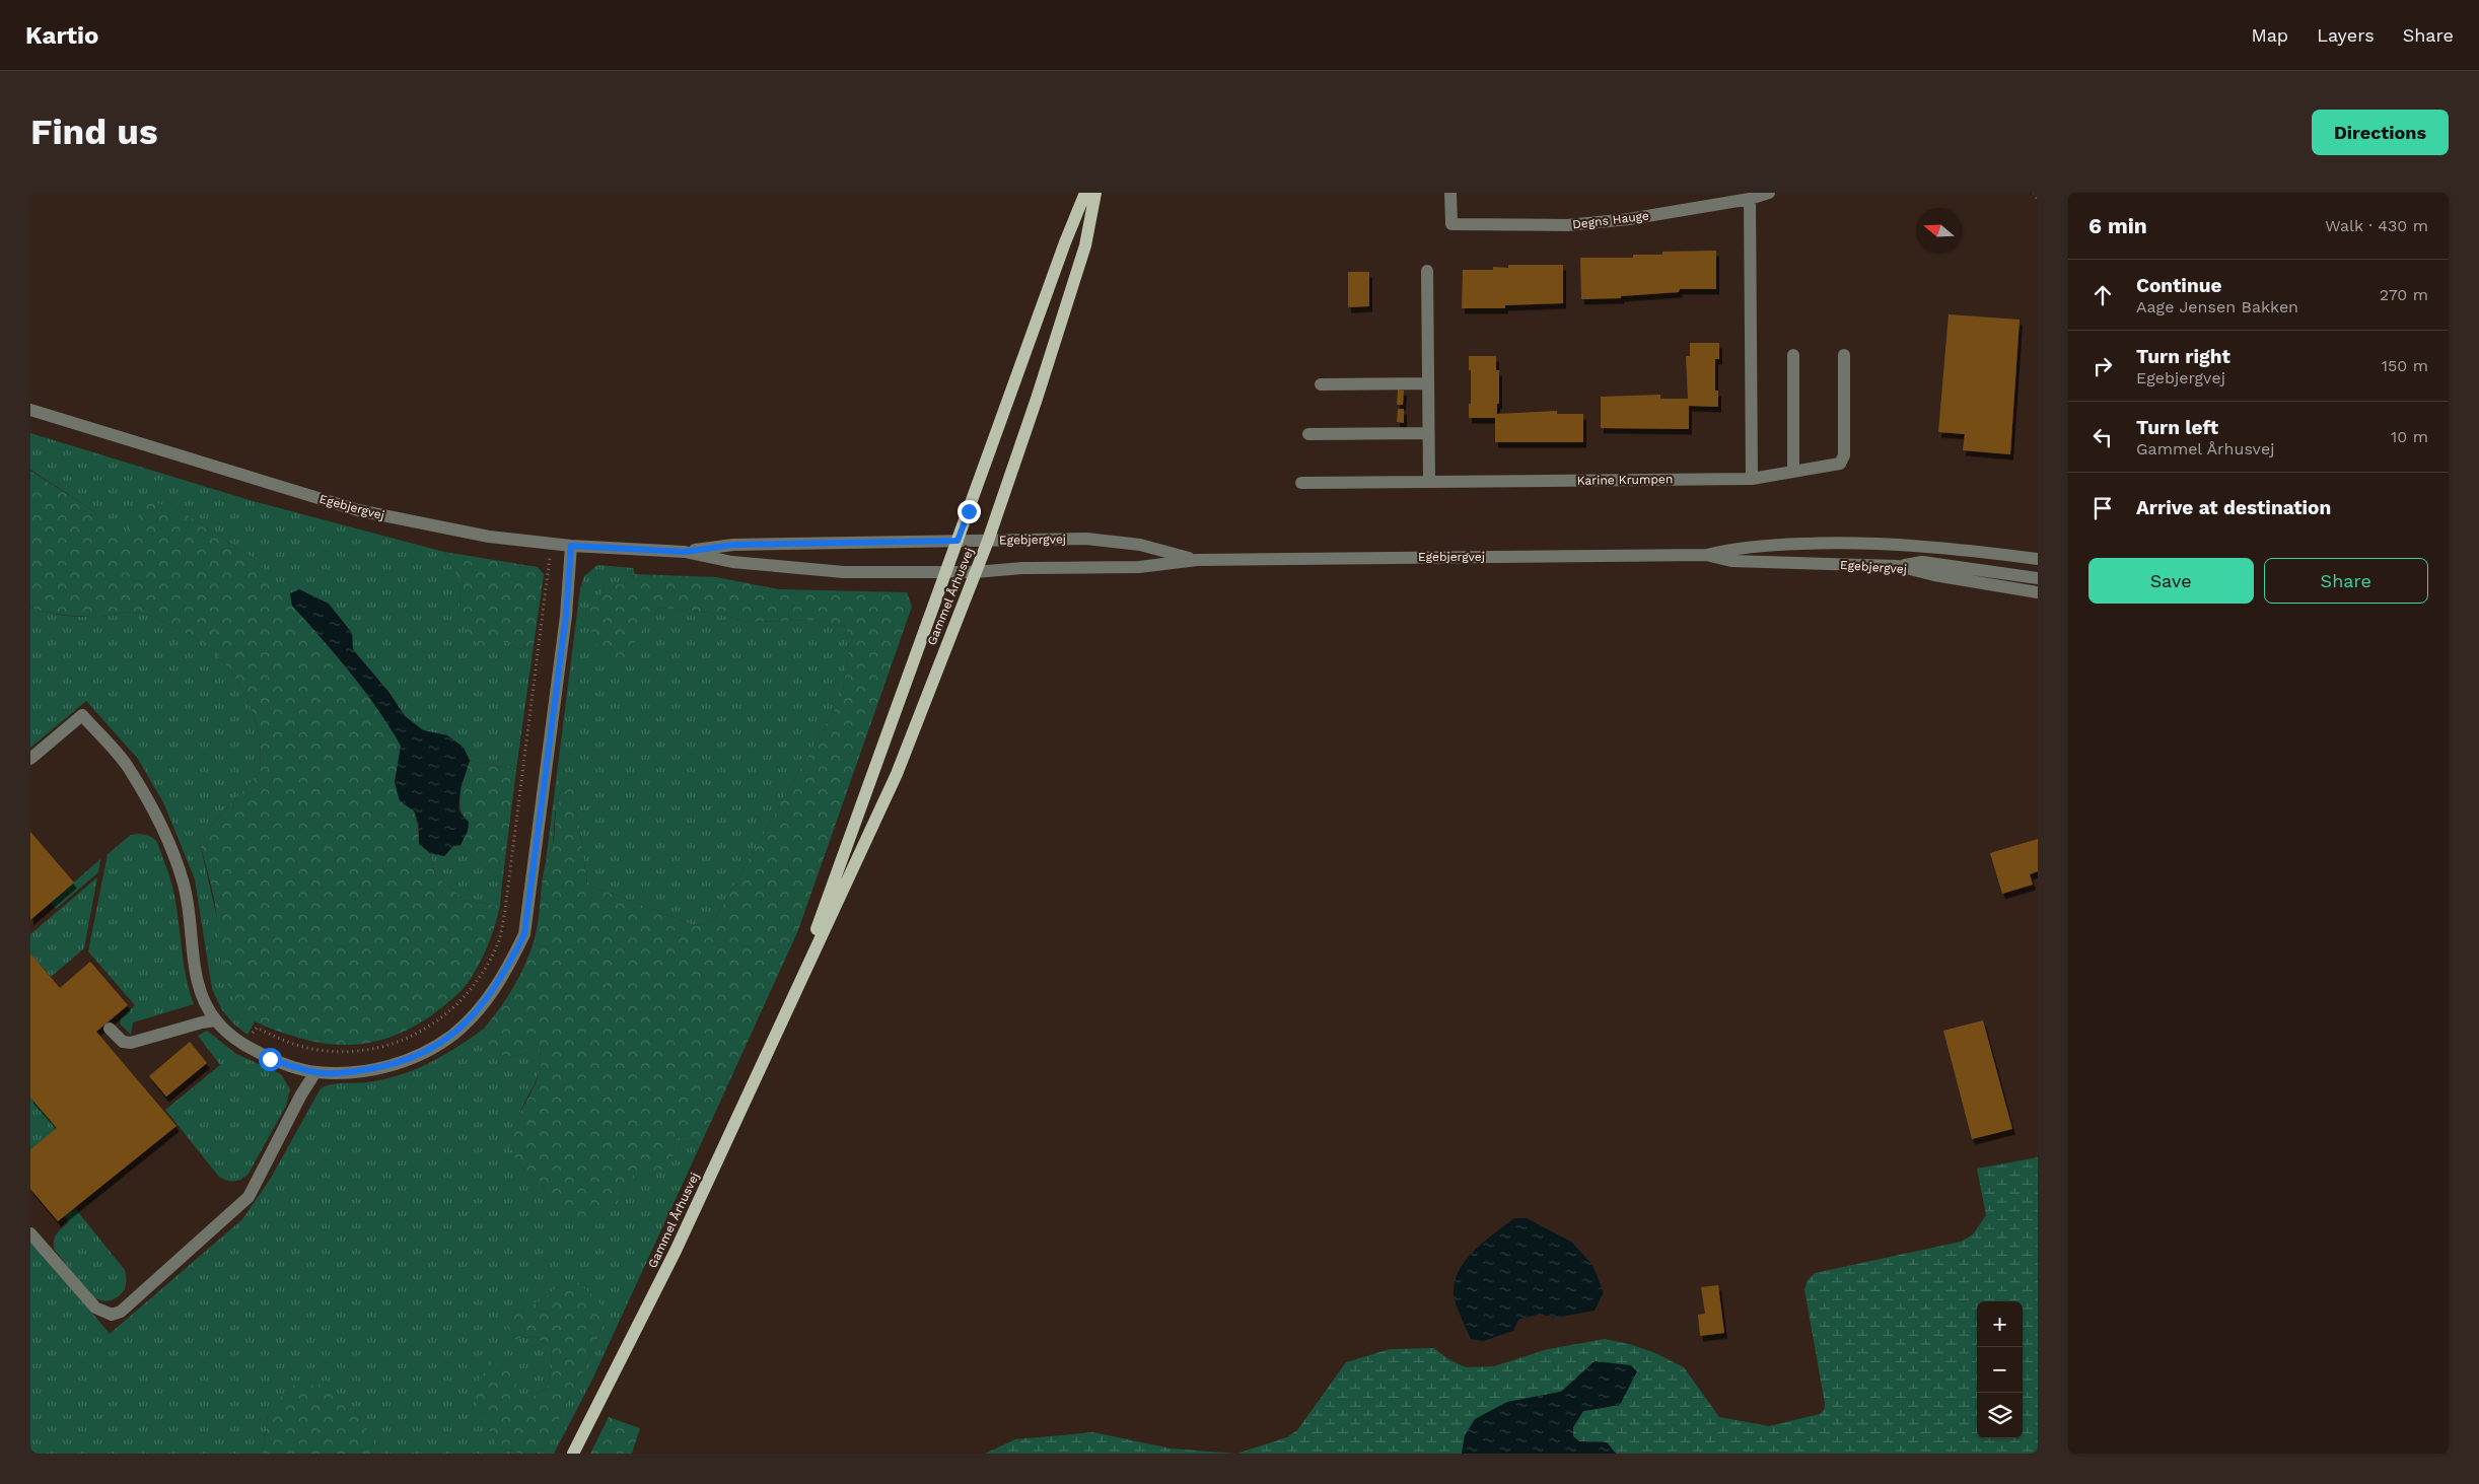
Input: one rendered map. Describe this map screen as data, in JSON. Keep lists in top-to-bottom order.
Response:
{
  "streets": {
    "main road": ["Gammel Århusvej"],
    "street": ["Degns Hauge", "Karine Krumpen", "Egebjergvej"]
  },
  "crossings": [
    ["Egebjergvej", "Gammel Århusvej"]
  ],
  "north": "left",
  "page": {
    "header": "Kartio",
    "nav": ["Map", "Layers", "Share"],
    "buttons": [
      "Directions",
      ["Save", "Share"]
    ],
    "title": "Find us",
    "heading": ["6 min", "Walk · 430 m"],
    "list": [
      ["Continue", "Aage Jensen Bakken", "270 m"],
      ["Turn right", "Egebjergvej", "150 m"],
      ["Turn left", "Gammel Århusvej", "10 m"],
      "Arrive at destination"
    ],
    "map_buttons": ["+", "−"]
  }
}
